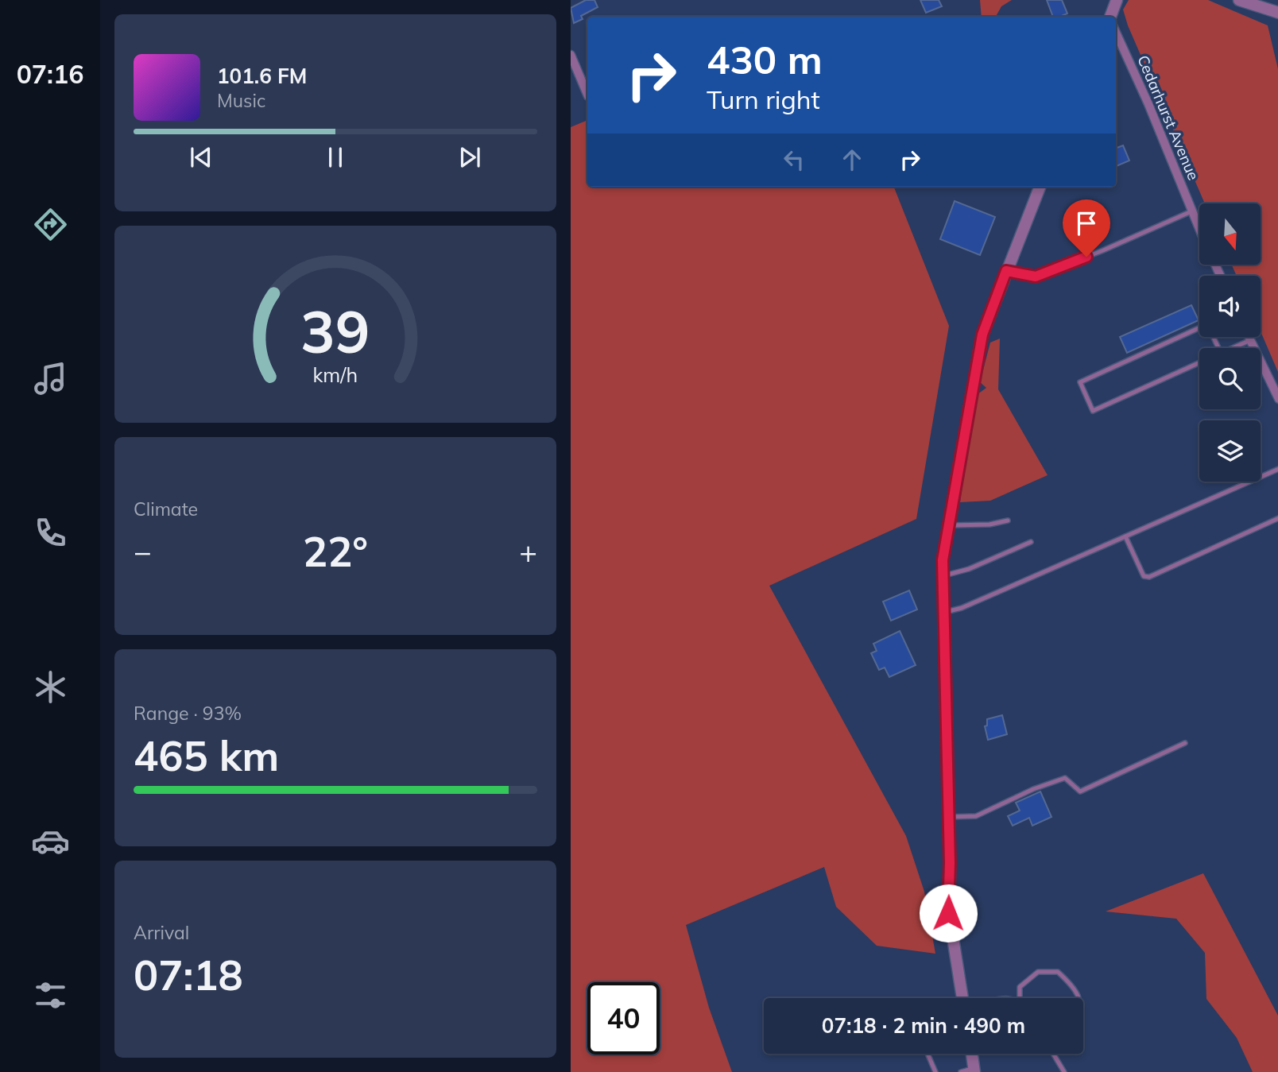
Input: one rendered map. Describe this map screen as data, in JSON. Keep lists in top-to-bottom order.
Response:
{
  "streets": {
    "street": ["Cedarhurst Avenue"]
  },
  "north": "bottom",
  "page": {
    "tabs": "07:16",
    "turn": ["430 m", "Turn right"],
    "song": ["101.6 FM", "Music"],
    "tile": [
      "Climate",
      ["Range · 93%", "465 km"],
      ["Arrival", "07:18"]
    ],
    "heat": ["−", "22°", "+"],
    "limit": "40",
    "trip": "07:18 · 2 min · 490 m",
    "gauge": ["39", "km/h"]
  }
}
